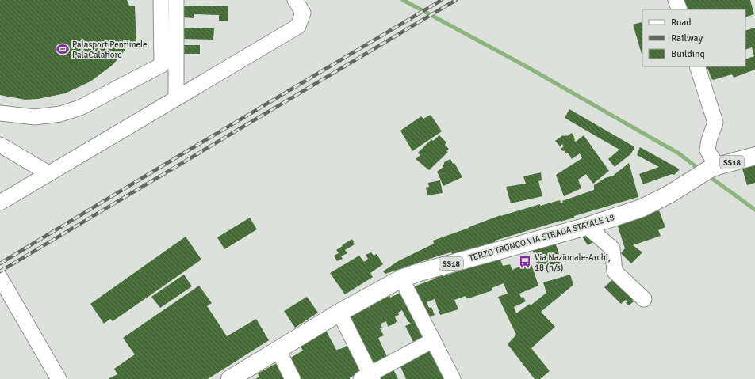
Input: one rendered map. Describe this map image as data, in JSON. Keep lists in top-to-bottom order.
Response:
{
  "streets": {
    "main road": ["SS18", "TERZO TRONCO VIA STRADA STATALE 18"]
  },
  "places": {
    "sports": ["Palasport Pentimele PalaCalafiore"],
    "bus stop": ["Via Nazionale-Archi, 18 (n/s)"]
  },
  "legend": ["Road", "Railway", "Building"]
}
